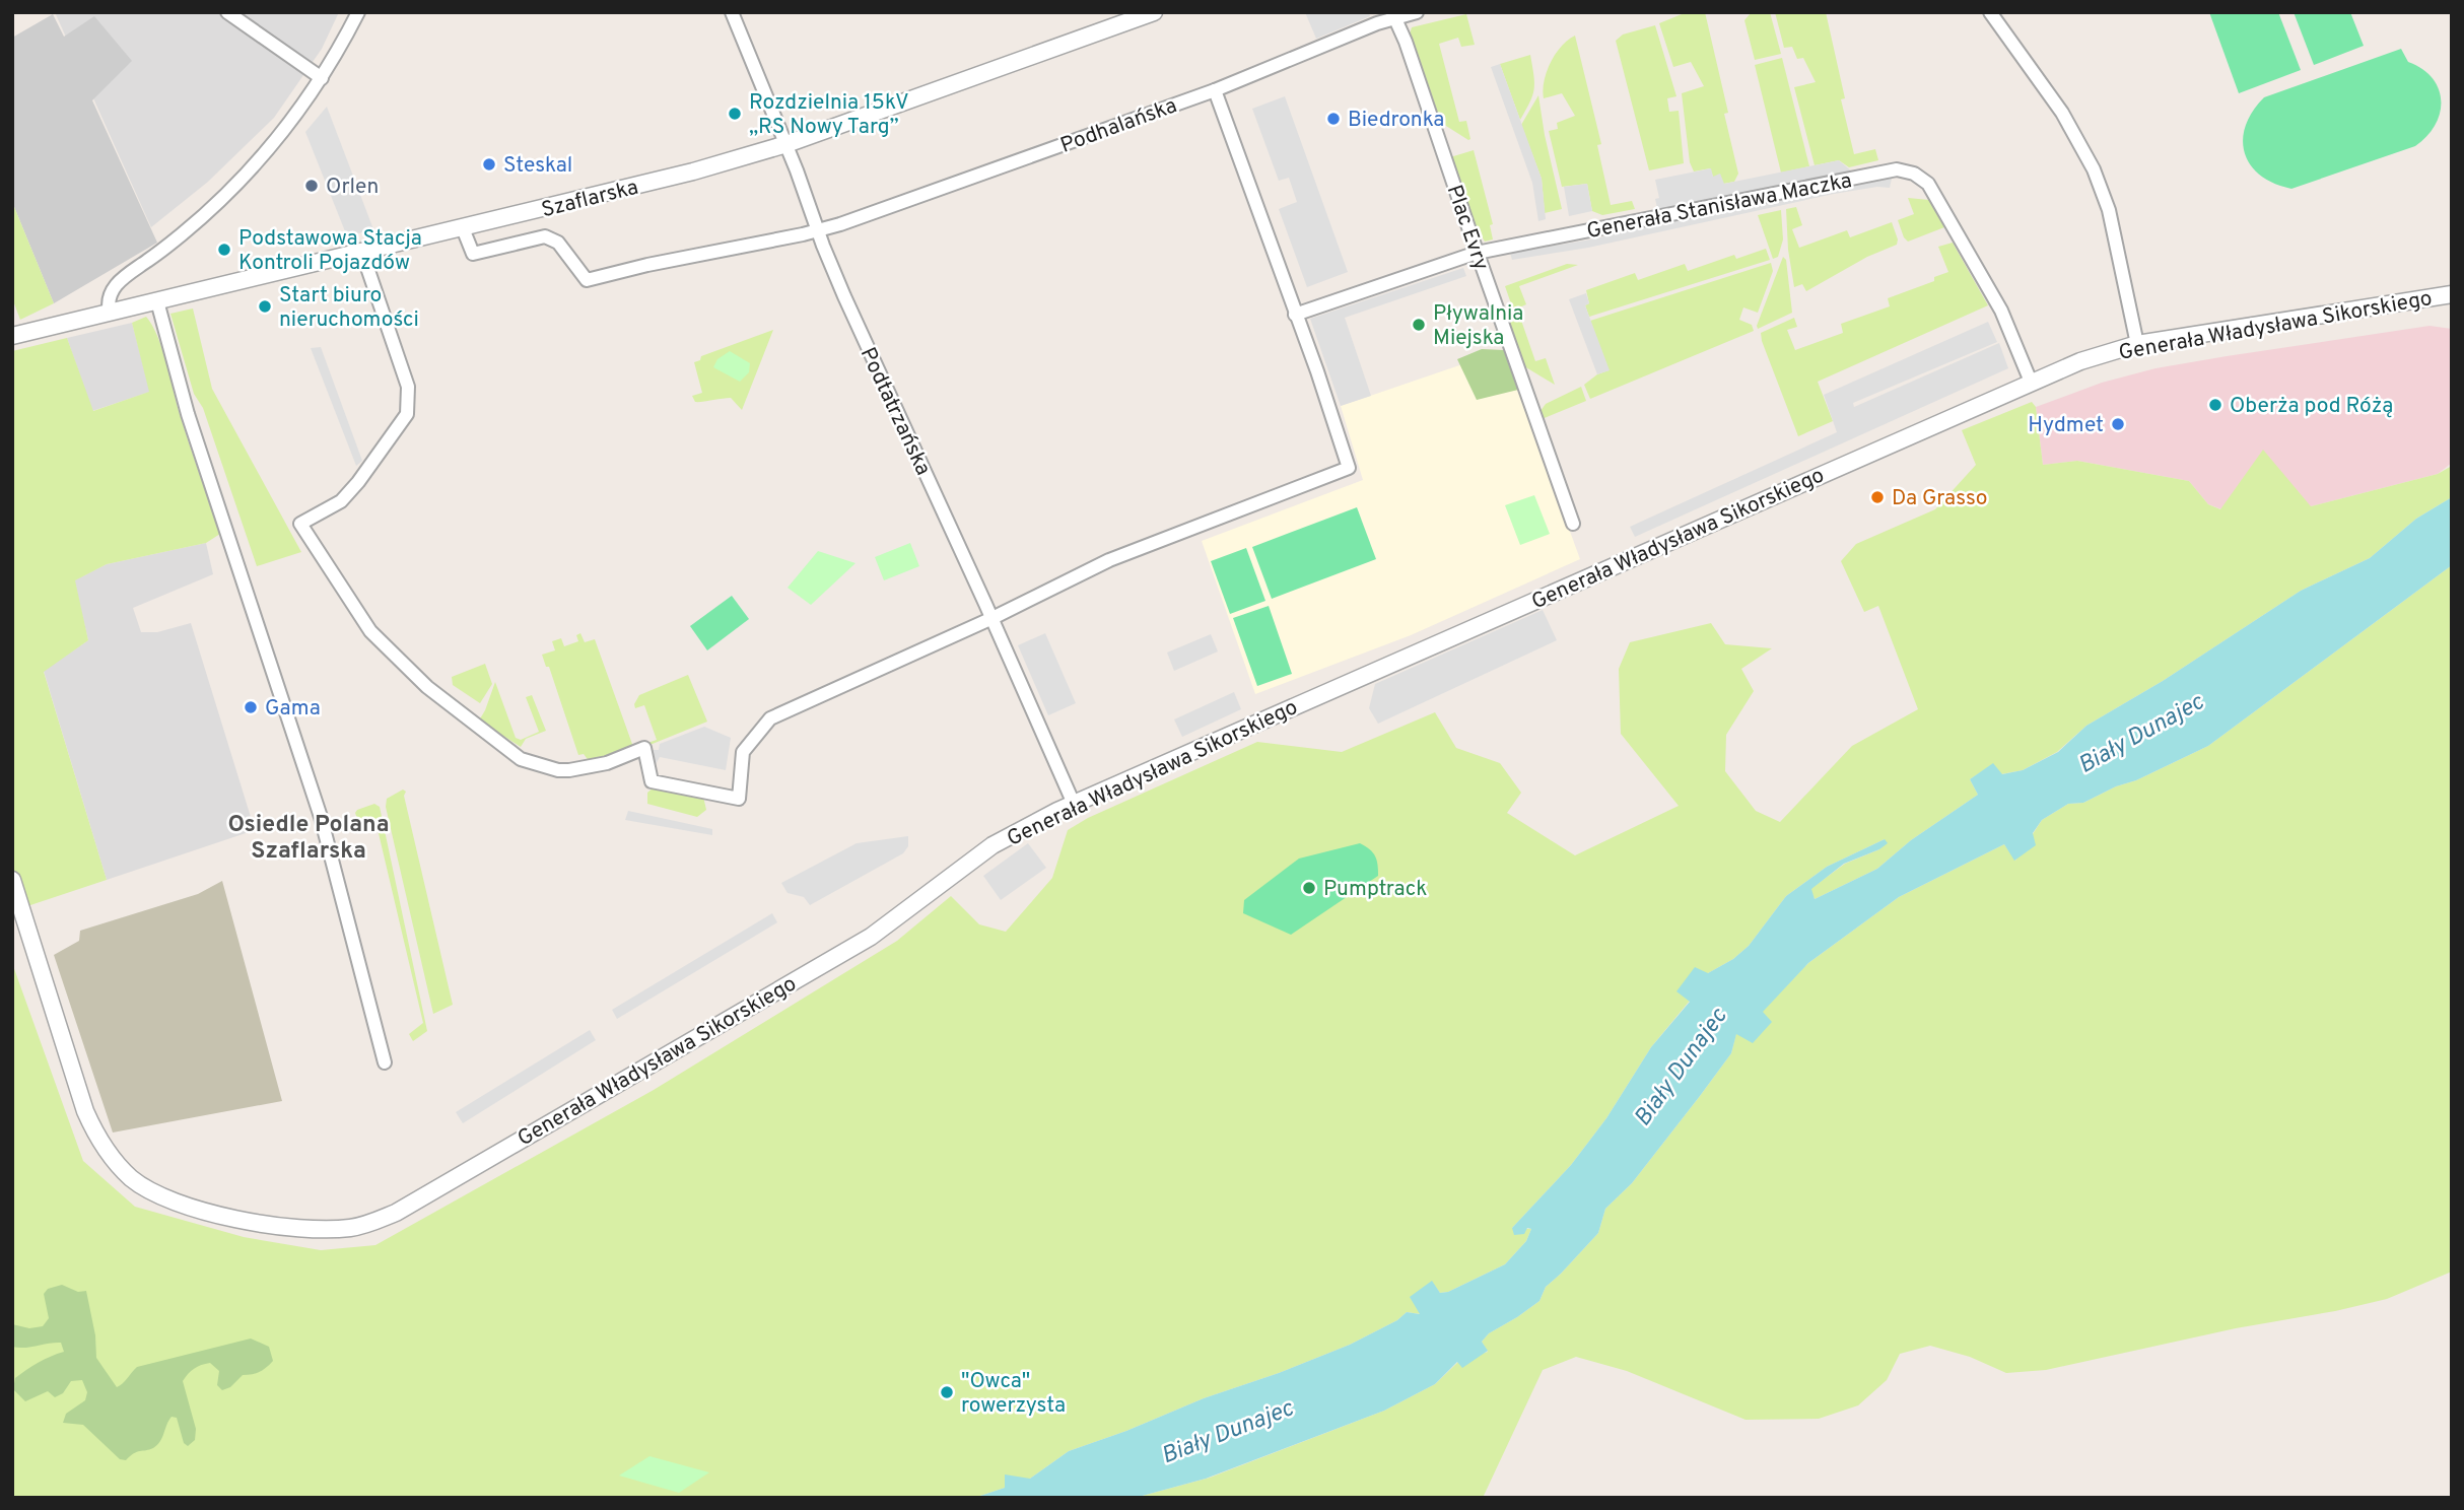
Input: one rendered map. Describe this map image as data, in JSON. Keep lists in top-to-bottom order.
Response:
{
  "streets": {
    "street": [
      "Podhalańska",
      "Szaflarska",
      "Generała Stanisława Maczka",
      "Plac Evry",
      "Generała Władysława Sikorskiego",
      "Podtatrzańska"
    ]
  },
  "crossings": [
    ["Podhalańska", "Szaflarska"],
    ["Podhalańska", "Plac Evry"],
    ["Podhalańska", "Podtatrzańska"],
    ["Szaflarska", "Podtatrzańska"],
    ["Generała Stanisława Maczka", "Plac Evry"],
    ["Generała Stanisława Maczka", "Generała Władysława Sikorskiego"],
    ["Generała Władysława Sikorskiego", "Podtatrzańska"]
  ],
  "districts": ["Osiedle Polana Szaflarska"],
  "water": ["Biały Dunajec"],
  "places": [
    "Rozdzielnia 15kV „RS Nowy Targ”",
    "Biedronka",
    "Steskal",
    "Orlen",
    "Podstawowa Stacja Kontroli Pojazdów",
    "Start biuro nieruchomości",
    "Pływalnia Miejska",
    "Oberża pod Różą",
    "Hydmet",
    "Da Grasso",
    "Gama",
    "Pumptrack",
    "\"Owca\" rowerzysta"
  ]
}
